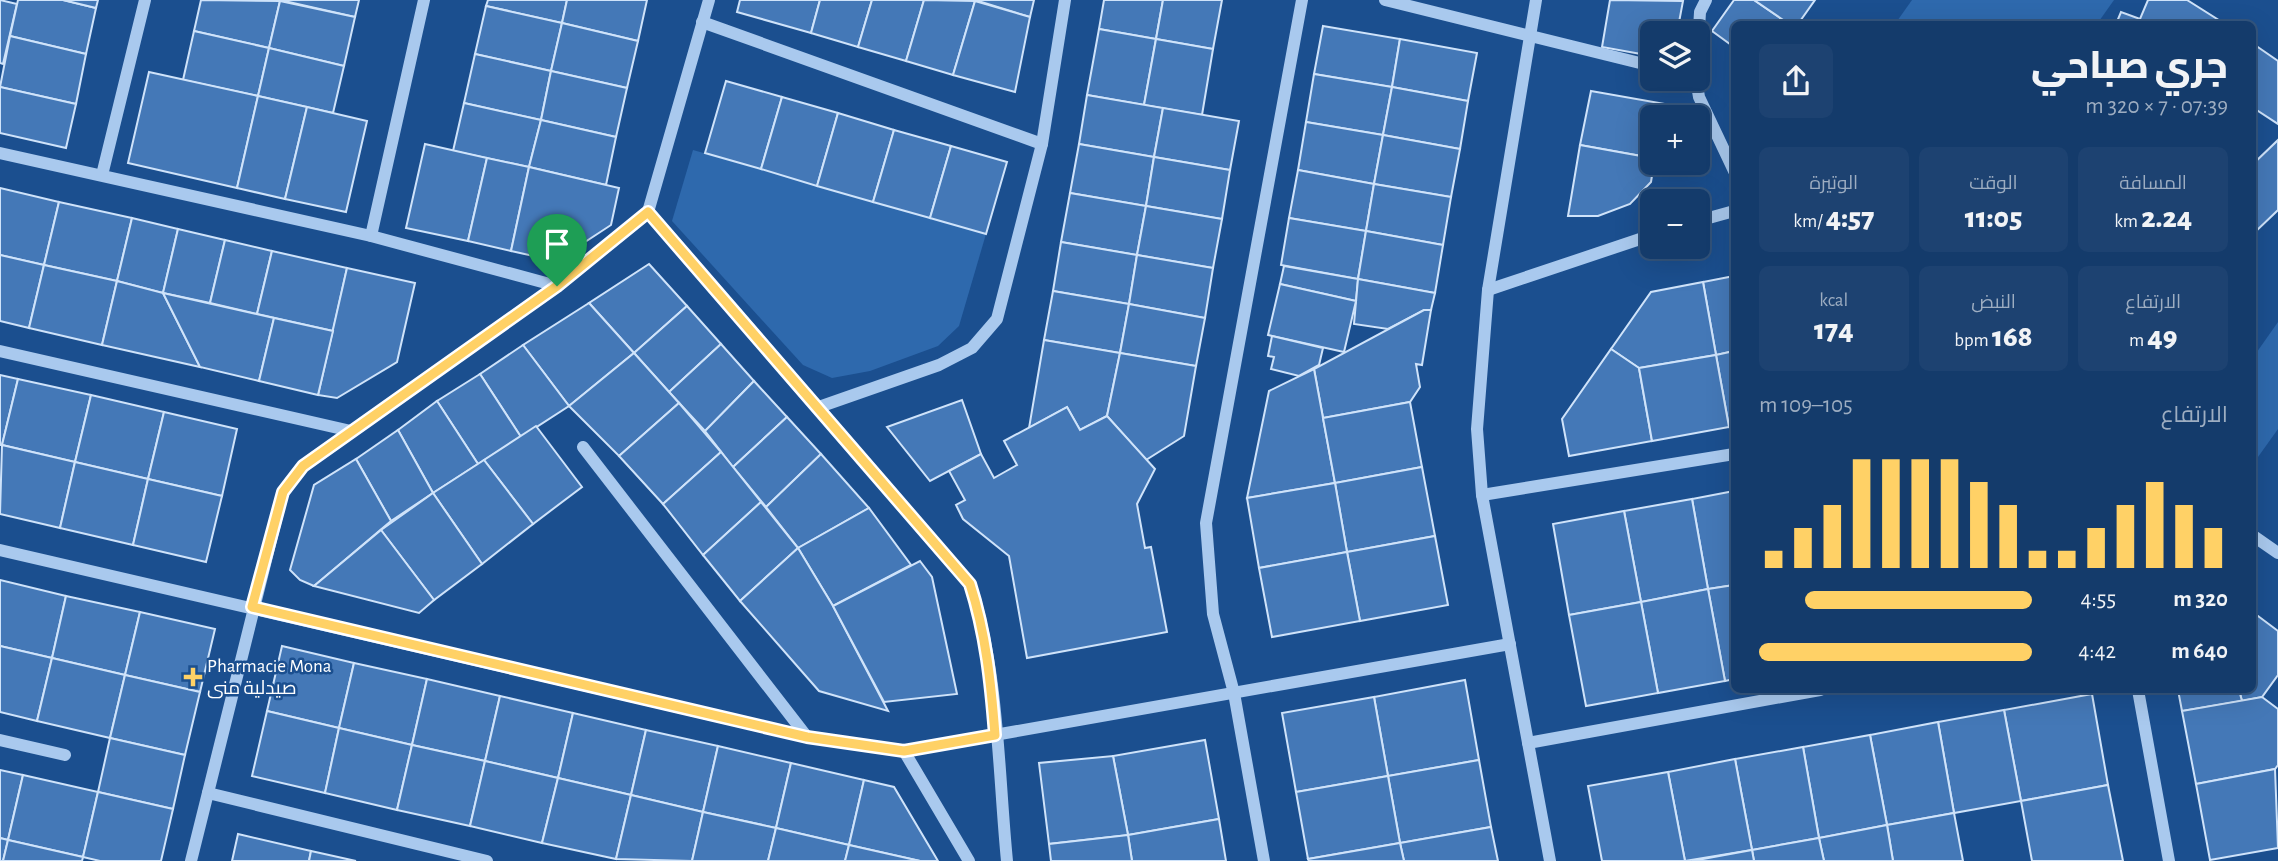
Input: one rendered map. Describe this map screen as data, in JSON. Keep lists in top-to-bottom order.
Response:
{
  "places": {
    "health": ["Pharmacie Mona صيدلية منى"]
  },
  "page": {
    "map_buttons": ["+", "−"],
    "heading": ["جري صباحي", "07:39 · 7 × 320 m"],
    "stats": [
      ["المسافة", "2.24 km"],
      ["الوقت", "11:05"],
      ["الوتيرة", "4:57 /km"],
      ["الارتفاع", "49 m"],
      ["النبض", "168 bpm"],
      ["kcal", "174"]
    ],
    "chart": ["الارتفاع", "105–109 m"],
    "list": [
      {
        "name": "320 m",
        "note": "4:55"
      },
      {
        "name": "640 m",
        "note": "4:42"
      }
    ]
  }
}
